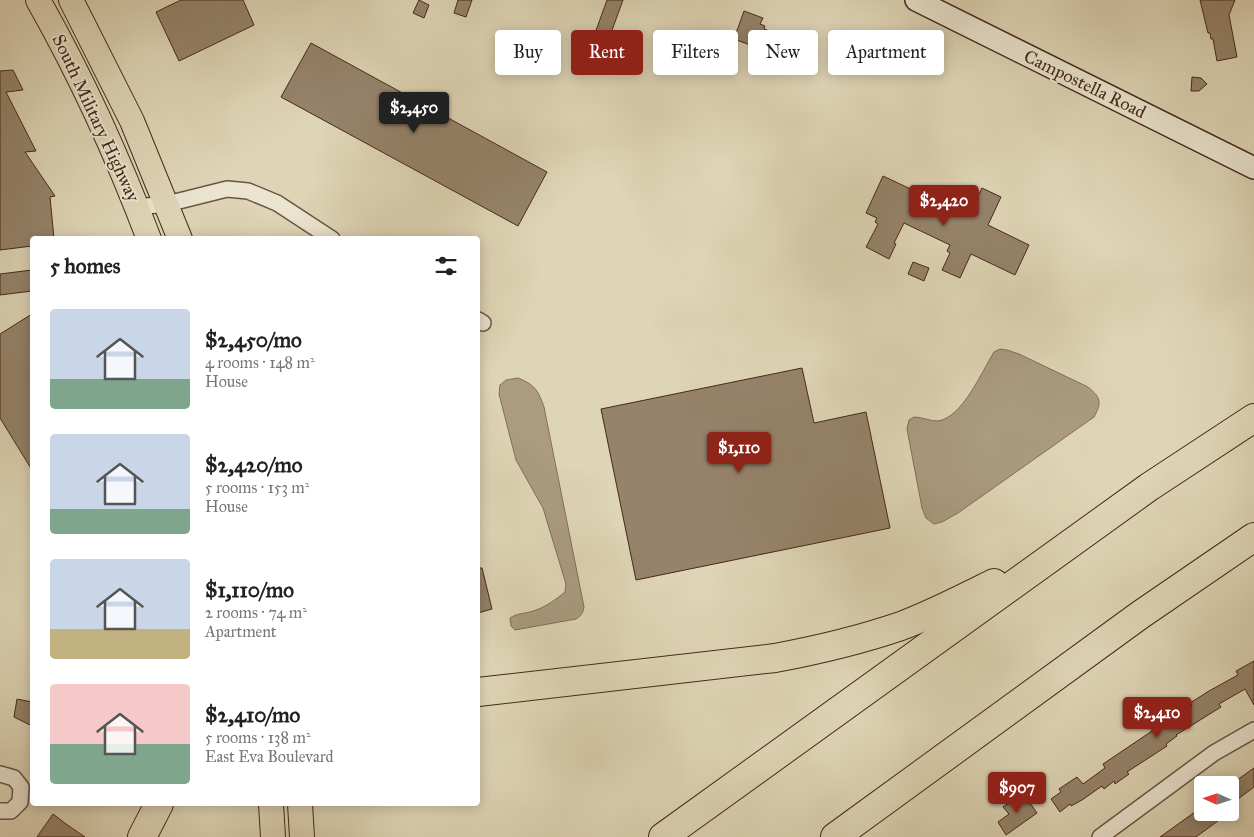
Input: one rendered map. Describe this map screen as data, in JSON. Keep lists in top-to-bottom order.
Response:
{
  "streets": {
    "main road": ["Campostella Road", "South Military Highway"]
  },
  "north": "left",
  "page": {
    "chip": [
      "Buy",
      "Rent",
      "Filters",
      "New",
      "Apartment"
    ],
    "price": [
      "$2,450",
      "$2,420",
      "$1,110",
      "$2,410",
      "$907"
    ],
    "heading": "5 homes",
    "list": [
      {
        "name": "$2,450/mo",
        "note": "4 rooms · 148 m² · House"
      },
      {
        "name": "$2,420/mo",
        "note": "5 rooms · 153 m² · House"
      },
      {
        "name": "$1,110/mo",
        "note": "2 rooms · 74 m² · Apartment"
      },
      {
        "name": "$2,410/mo",
        "note": "5 rooms · 138 m² · East Eva Boulevard"
      }
    ]
  }
}
